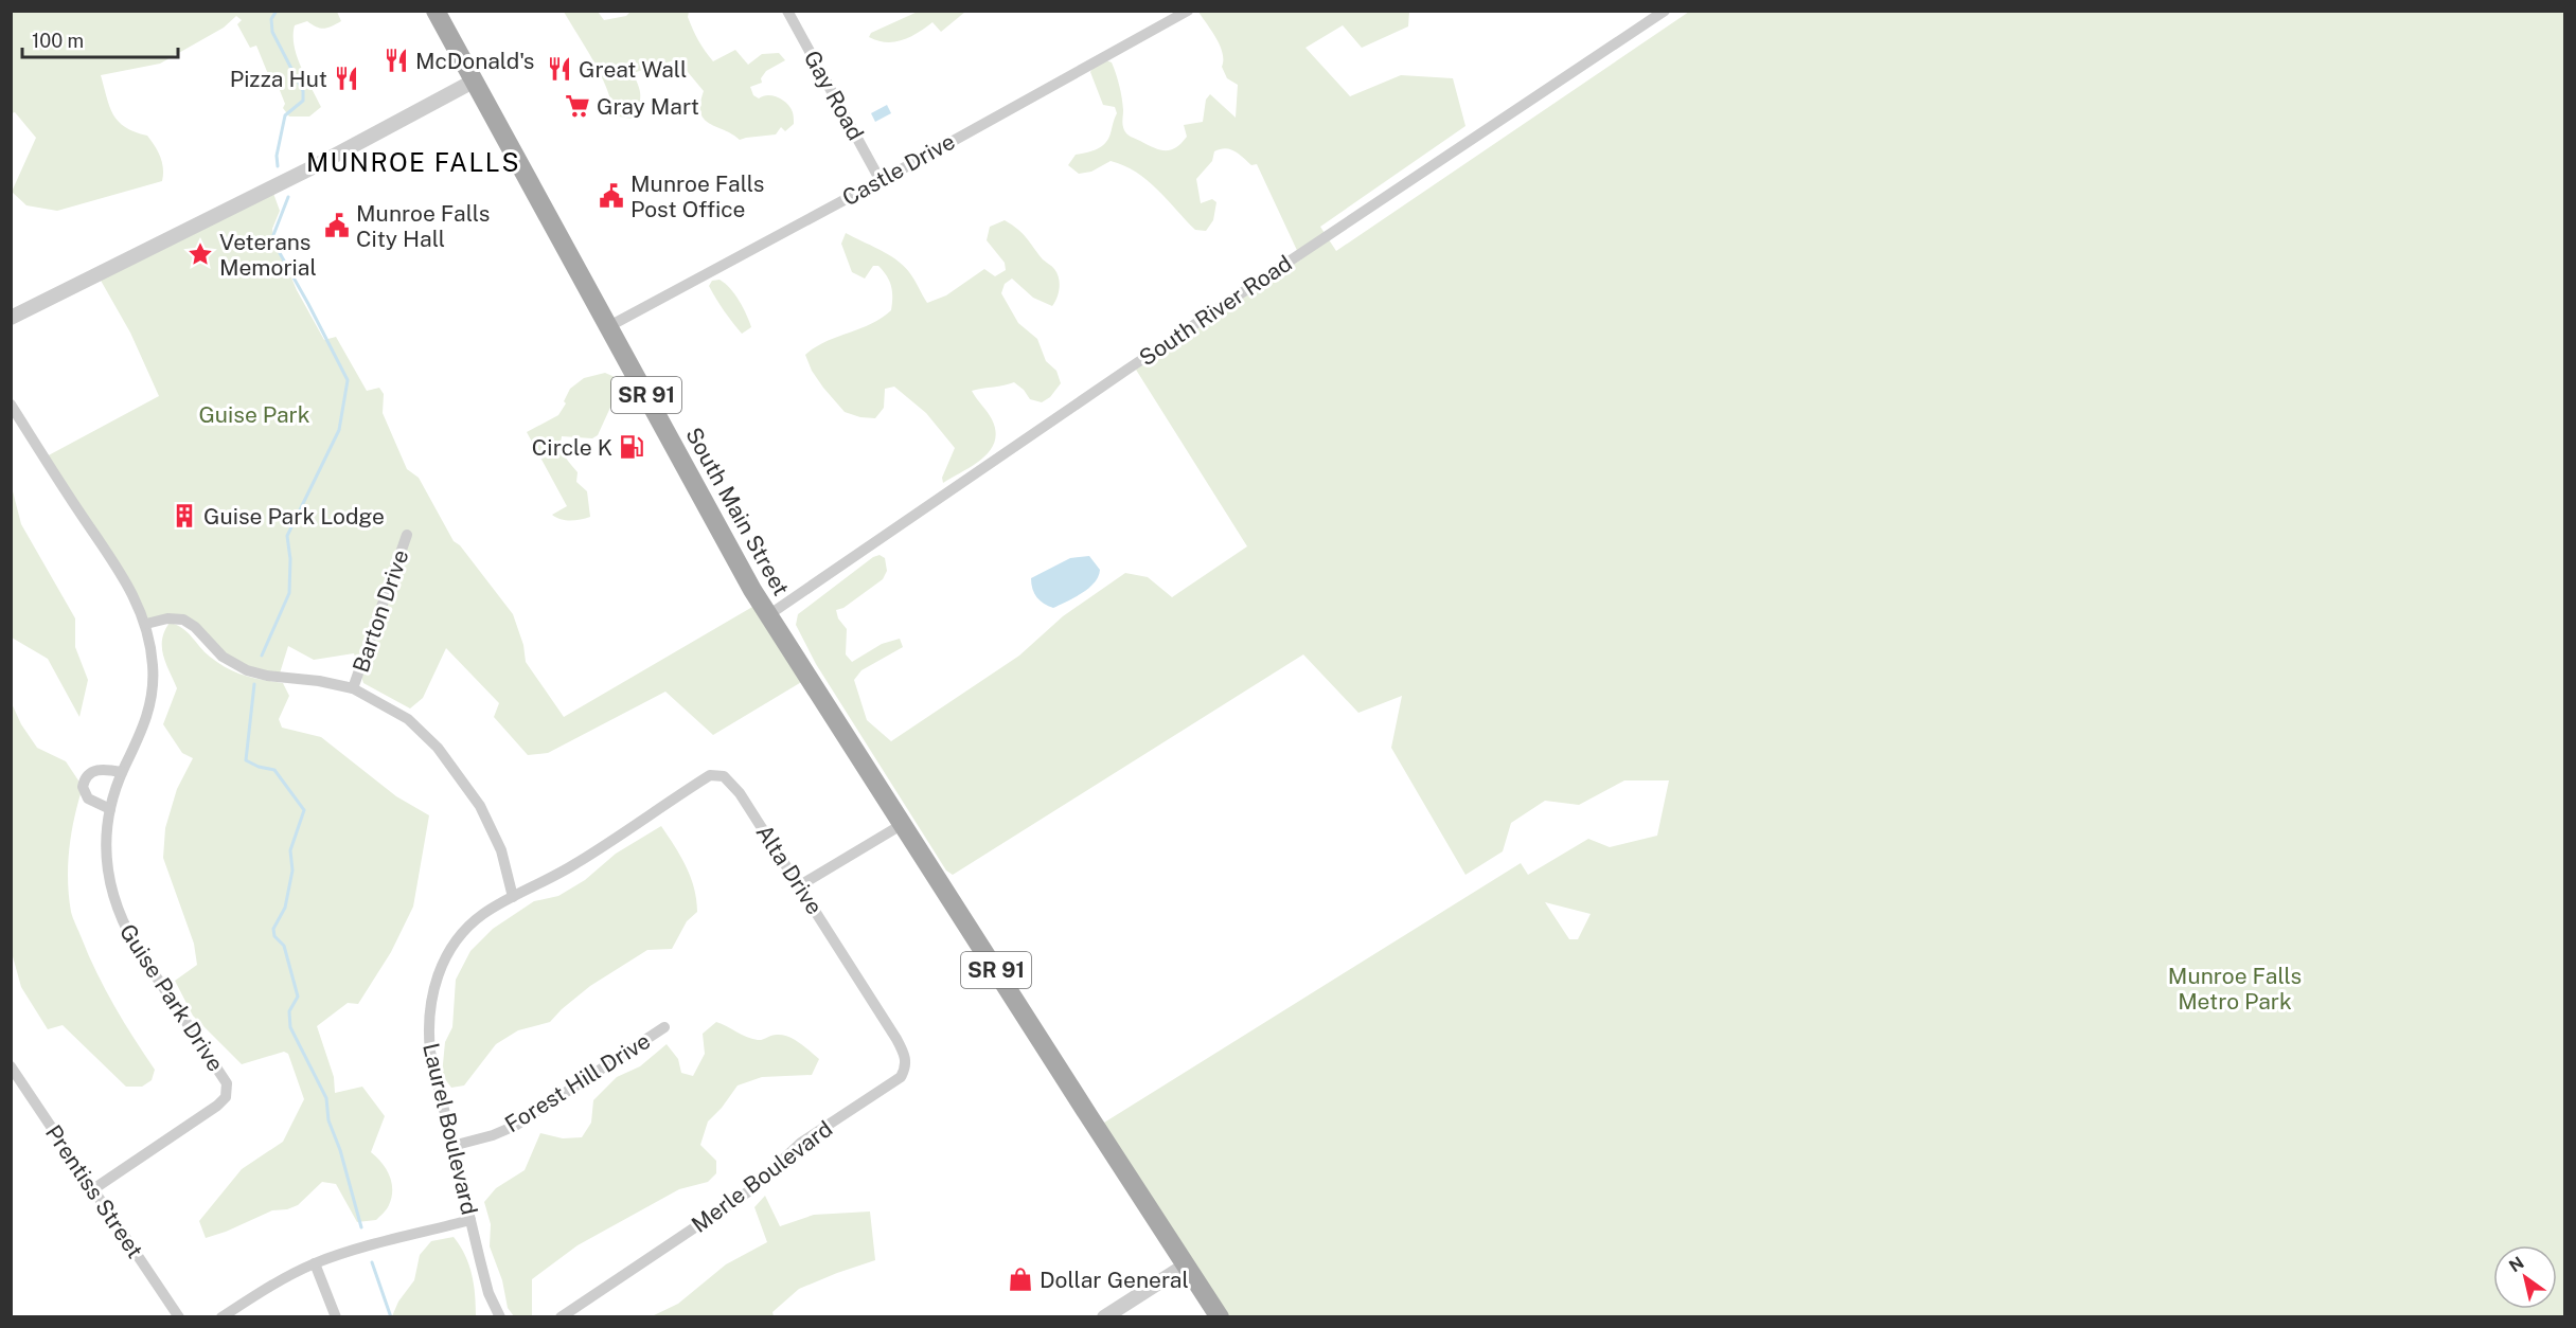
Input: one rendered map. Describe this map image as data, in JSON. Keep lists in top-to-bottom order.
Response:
{
  "streets": {
    "main road": ["SR 91", "South Main Street"],
    "street": [
      "Gay Road",
      "Castle Drive",
      "South River Road",
      "Barton Drive",
      "Alta Drive",
      "Guise Park Drive",
      "Forest Hill Drive",
      "Laurel Boulevard",
      "Merle Boulevard",
      "Prentiss Street"
    ]
  },
  "crossings": [
    ["Gay Road", "Castle Drive"],
    ["Castle Drive", "South Main Street"],
    ["South River Road", "South Main Street"],
    ["SR 91", "South Main Street"],
    ["Alta Drive", "Laurel Boulevard"],
    ["Alta Drive", "Merle Boulevard"],
    ["Guise Park Drive", "Prentiss Street"],
    ["Forest Hill Drive", "Laurel Boulevard"]
  ],
  "districts": ["MUNROE FALLS"],
  "parks": ["Guise Park", "Munroe Falls Metro Park"],
  "places": {
    "restaurant": ["McDonald's", "Great Wall", "Pizza Hut"],
    "supermarket": ["Gray Mart"],
    "public building": ["Munroe Falls Post Office", "Munroe Falls City Hall"],
    "place": ["Veterans Memorial"],
    "fuel station": ["Circle K"],
    "building": ["Guise Park Lodge"],
    "shop": ["Dollar General"]
  },
  "scale_bar": "100 m",
  "north": "top left"
}
